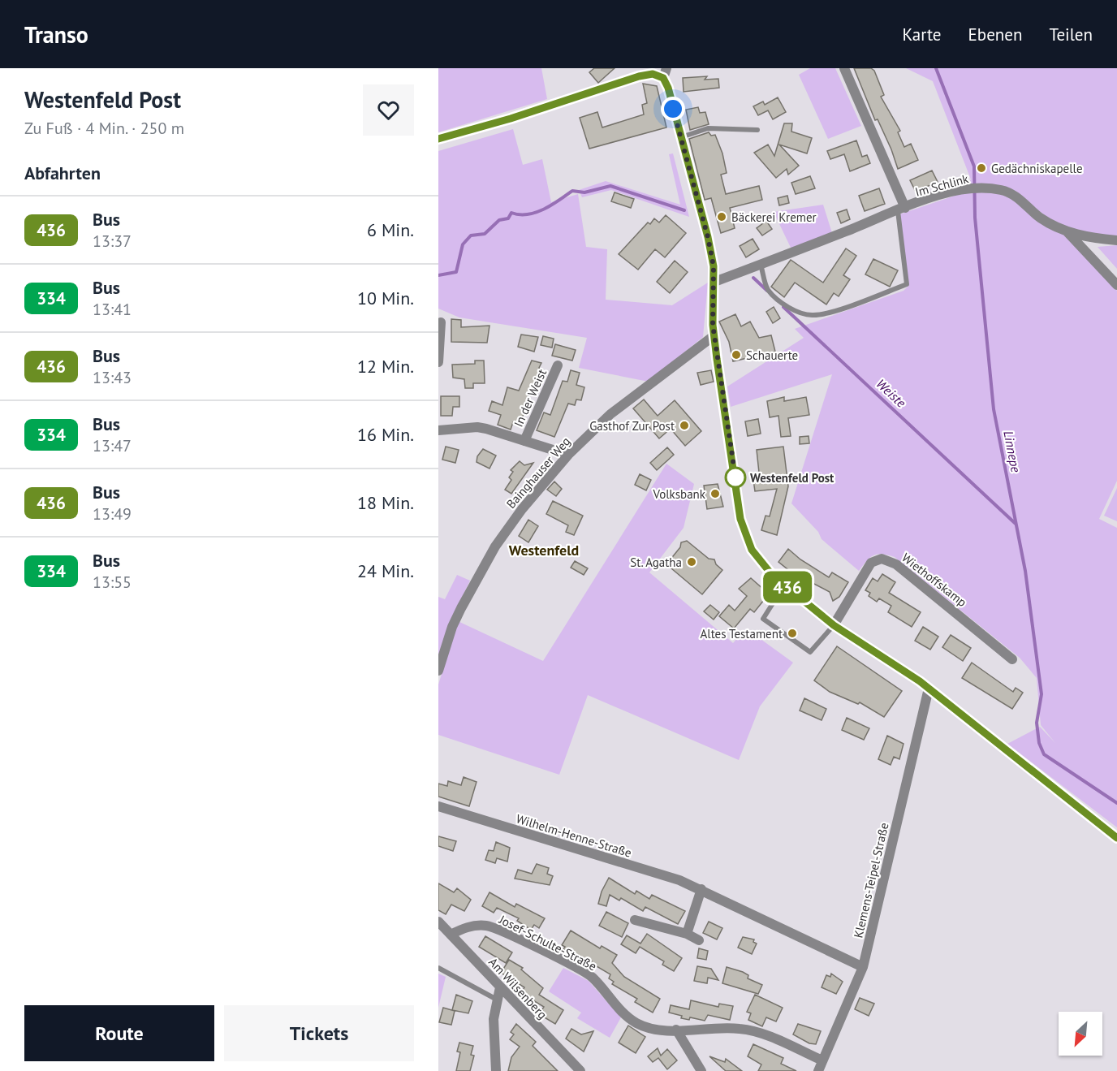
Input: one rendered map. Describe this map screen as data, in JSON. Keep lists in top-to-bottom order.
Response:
{
  "streets": {
    "street": [
      "Im Schlink",
      "In der Weist",
      "Bainghauser Weg",
      "Wiethoffskamp",
      "Wilhelm-Henne-Straße",
      "Klemens-Teipel-Straße",
      "Josef-Schulte-Straße",
      "Am Wilsenberg"
    ]
  },
  "crossings": [
    ["In der Weist", "Bainghauser Weg"],
    ["Wilhelm-Henne-Straße", "Klemens-Teipel-Straße"],
    ["Klemens-Teipel-Straße", "Josef-Schulte-Straße"],
    ["Josef-Schulte-Straße", "Am Wilsenberg"]
  ],
  "districts": ["Westenfeld"],
  "water": ["Weiste", "Linnepe"],
  "places": [
    "Gedächniskapelle",
    "Bäckerei Kremer",
    "Schauerte",
    "Gasthof Zur Post",
    "Westenfeld Post",
    "Volksbank",
    "St. Agatha",
    "Altes Testament"
  ],
  "lines": ["bus line 436"],
  "north": "bottom left",
  "page": {
    "header": "Transo",
    "nav": ["Karte", "Ebenen", "Teilen"],
    "heading": [
      ["Westenfeld Post", "Zu Fuß · 4 Min. · 250 m"],
      "Abfahrten"
    ],
    "on_map": "436",
    "list": [
      {
        "mark": "436",
        "name": "Bus",
        "note": "13:37",
        "value": "6 Min."
      },
      {
        "mark": "334",
        "name": "Bus",
        "note": "13:41",
        "value": "10 Min."
      },
      {
        "mark": "436",
        "name": "Bus",
        "note": "13:43",
        "value": "12 Min."
      },
      {
        "mark": "334",
        "name": "Bus",
        "note": "13:47",
        "value": "16 Min."
      },
      {
        "mark": "436",
        "name": "Bus",
        "note": "13:49",
        "value": "18 Min."
      },
      {
        "mark": "334",
        "name": "Bus",
        "note": "13:55",
        "value": "24 Min."
      }
    ],
    "buttons": ["Route", "Tickets"]
  }
}
